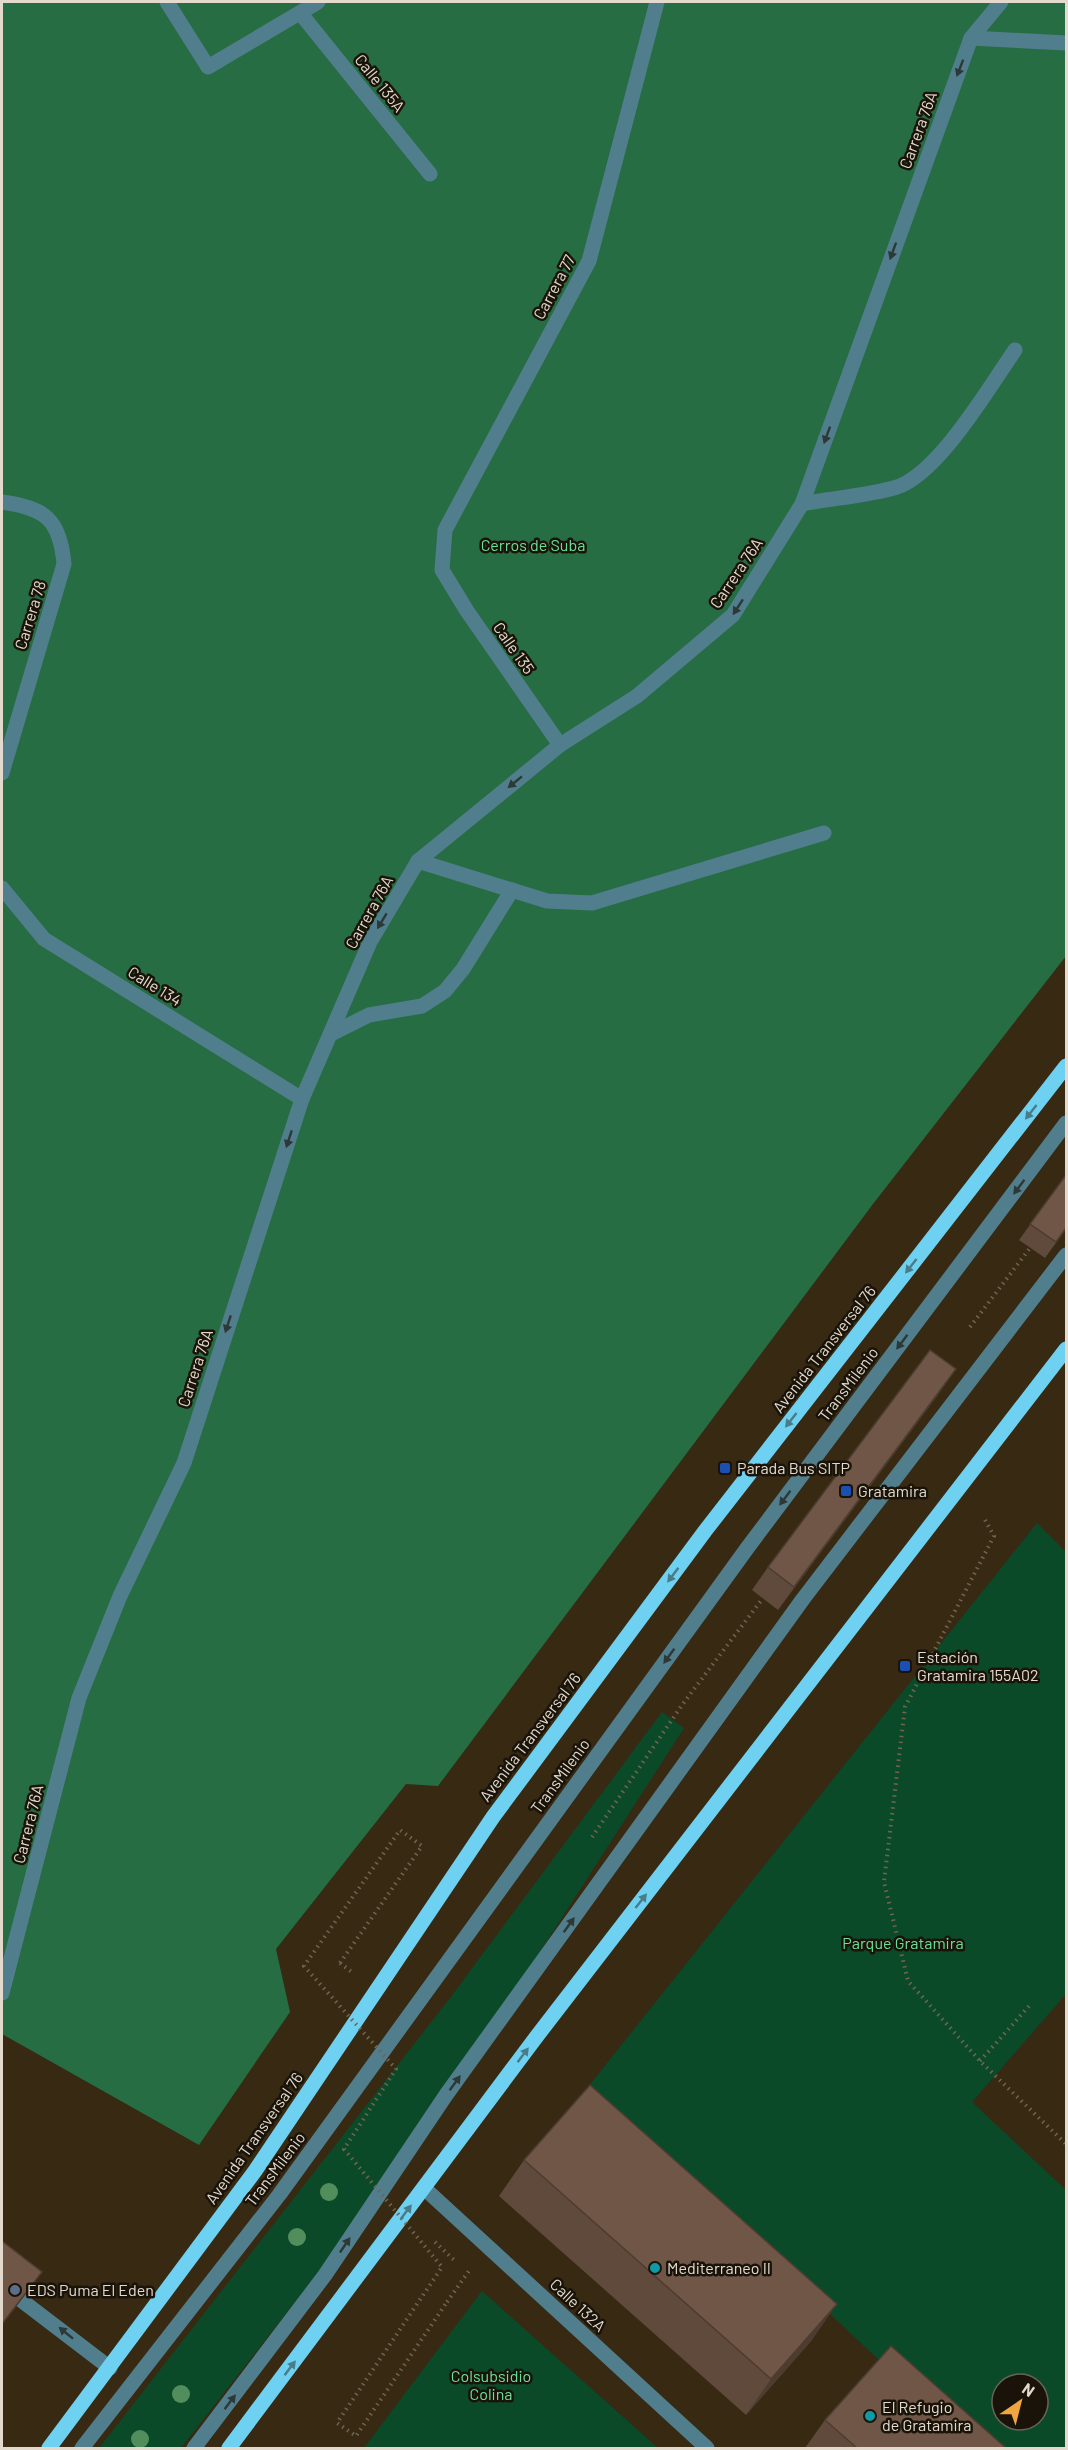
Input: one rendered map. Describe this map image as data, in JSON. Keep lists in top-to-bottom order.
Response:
{
  "streets": {
    "main road": ["Avenida Transversal 76"],
    "street": [
      "Calle 135A",
      "Carrera 76A",
      "Carrera 77",
      "Carrera 78",
      "Calle 135",
      "Calle 134",
      "TransMilenio",
      "Calle 132A"
    ]
  },
  "crossings": [
    ["Carrera 76A", "Calle 135"],
    ["Carrera 76A", "Calle 134"],
    ["Carrera 77", "Calle 135"]
  ],
  "one_way": ["Carrera 76A", "Avenida Transversal 76"],
  "parks": ["Cerros de Suba", "Parque Gratamira", "Colsubsidio Colina"],
  "places": {
    "transit": ["Parada Bus SITP", "Gratamira", "Estación Gratamira 155A02"],
    "other": ["Mediterraneo II", "EDS Puma El Eden", "El Refugio de Gratamira"]
  },
  "north": "top right"
}
